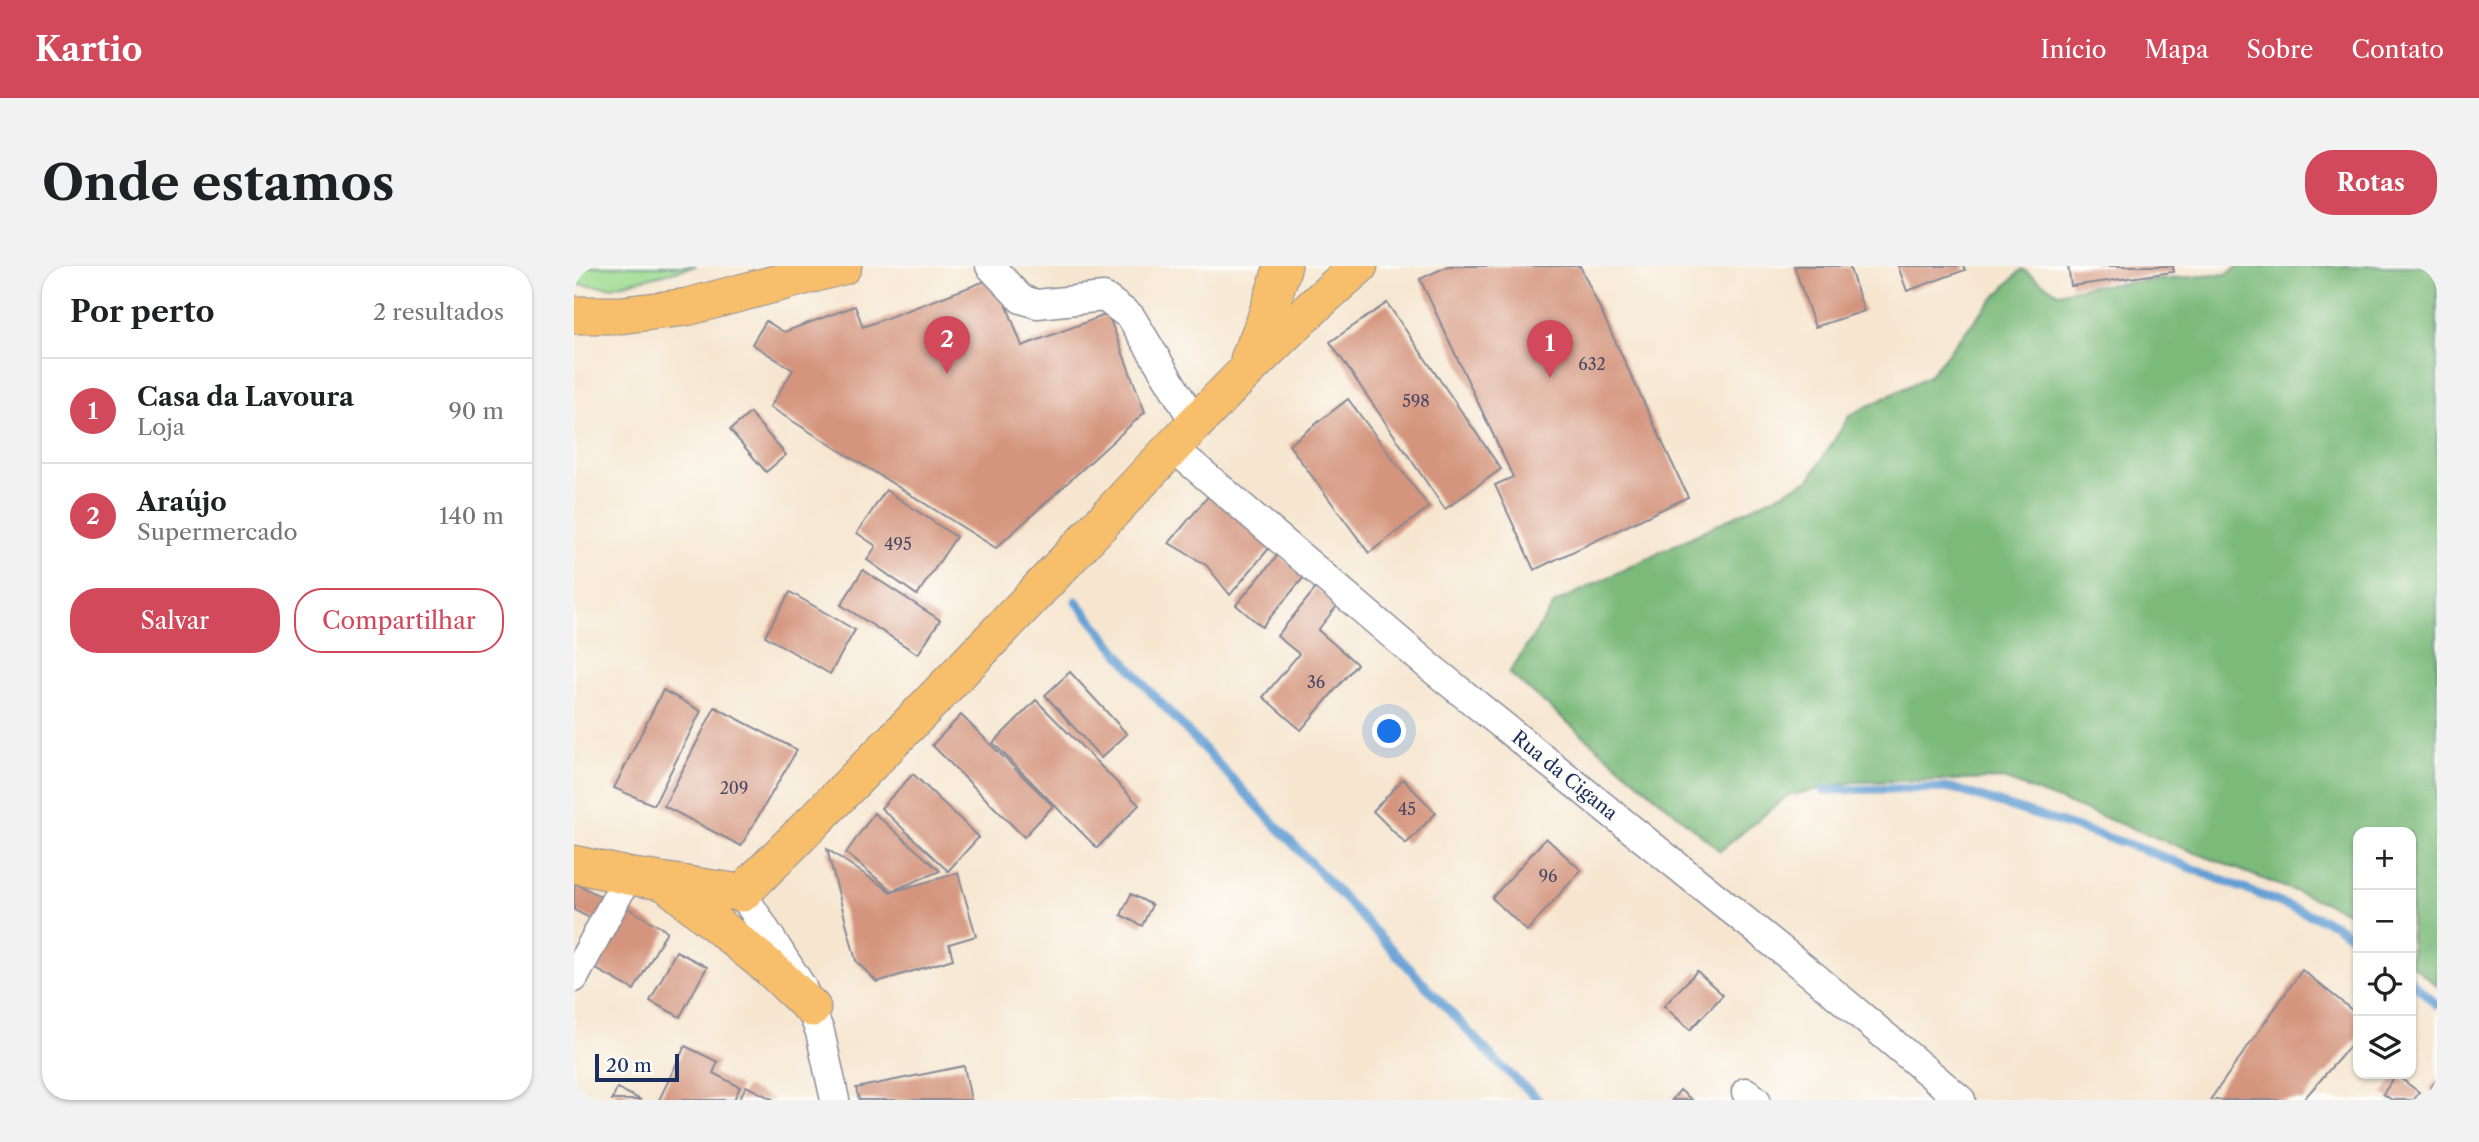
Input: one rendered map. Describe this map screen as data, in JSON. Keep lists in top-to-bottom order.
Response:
{
  "streets": {
    "street": ["Rua da Cigana"]
  },
  "house_numbers": [
    "632",
    "598",
    "495",
    "36",
    "209",
    "45",
    "96"
  ],
  "scale_bar": "20 m",
  "page": {
    "header": "Kartio",
    "nav": [
      "Início",
      "Mapa",
      "Sobre",
      "Contato"
    ],
    "buttons": [
      "Rotas",
      ["Salvar", "Compartilhar"]
    ],
    "title": "Onde estamos",
    "heading": ["Por perto", "2 resultados"],
    "pins": ["2", "1"],
    "list": [
      {
        "mark": "1",
        "name": "Casa da Lavoura",
        "note": "Loja",
        "value": "90 m"
      },
      {
        "mark": "2",
        "name": "Araújo",
        "note": "Supermercado",
        "value": "140 m"
      }
    ],
    "map_buttons": ["+", "−"],
    "scale": "20 m"
  }
}
